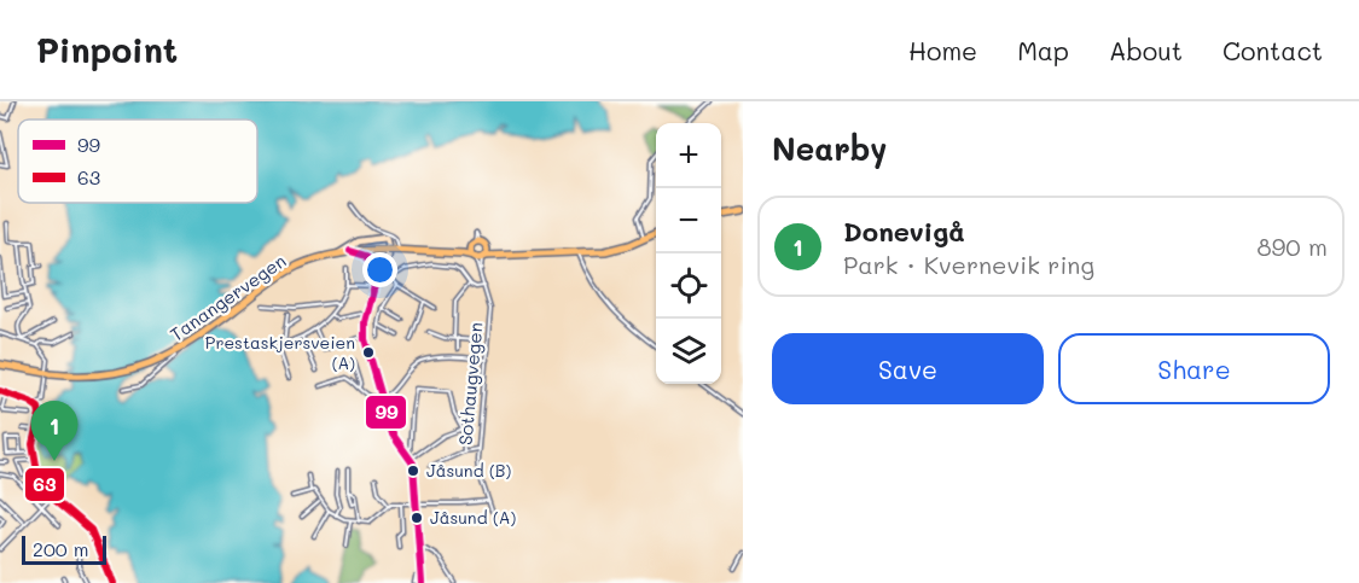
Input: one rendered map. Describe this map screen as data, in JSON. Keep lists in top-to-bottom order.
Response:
{
  "streets": {
    "main road": ["Tanangervegen"],
    "street": ["Sothaugvegen"]
  },
  "crossings": [
    ["Tanangervegen", "Sothaugvegen"]
  ],
  "places": ["Prestaskjersveien (A)", "Jåsund (B)", "Jåsund (A)"],
  "lines": ["transit line 99", "transit line 63"],
  "legend": ["99", "63"],
  "scale_bar": "200 m",
  "page": {
    "header": "Pinpoint",
    "nav": [
      "Home",
      "Map",
      "About",
      "Contact"
    ],
    "heading": "Nearby",
    "map_buttons": ["+", "−"],
    "list": [
      {
        "mark": "1",
        "name": "Donevigå",
        "note": "Park · Kvernevik ring",
        "value": "890 m"
      }
    ],
    "buttons": ["Save", "Share"],
    "pins": "1",
    "scale": "200 m"
  }
}
